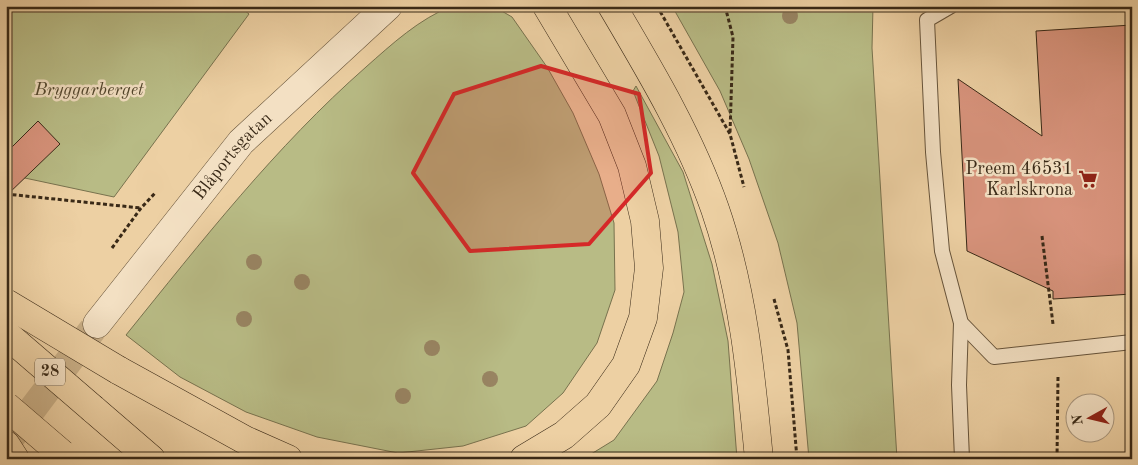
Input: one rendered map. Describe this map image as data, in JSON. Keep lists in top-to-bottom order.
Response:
{
  "streets": {
    "main road": ["28"],
    "street": ["Blåportsgatan"]
  },
  "parks": ["Bryggarberget"],
  "places": {
    "supermarket": ["Preem 46531 Karlskrona"]
  },
  "north": "left"
}
